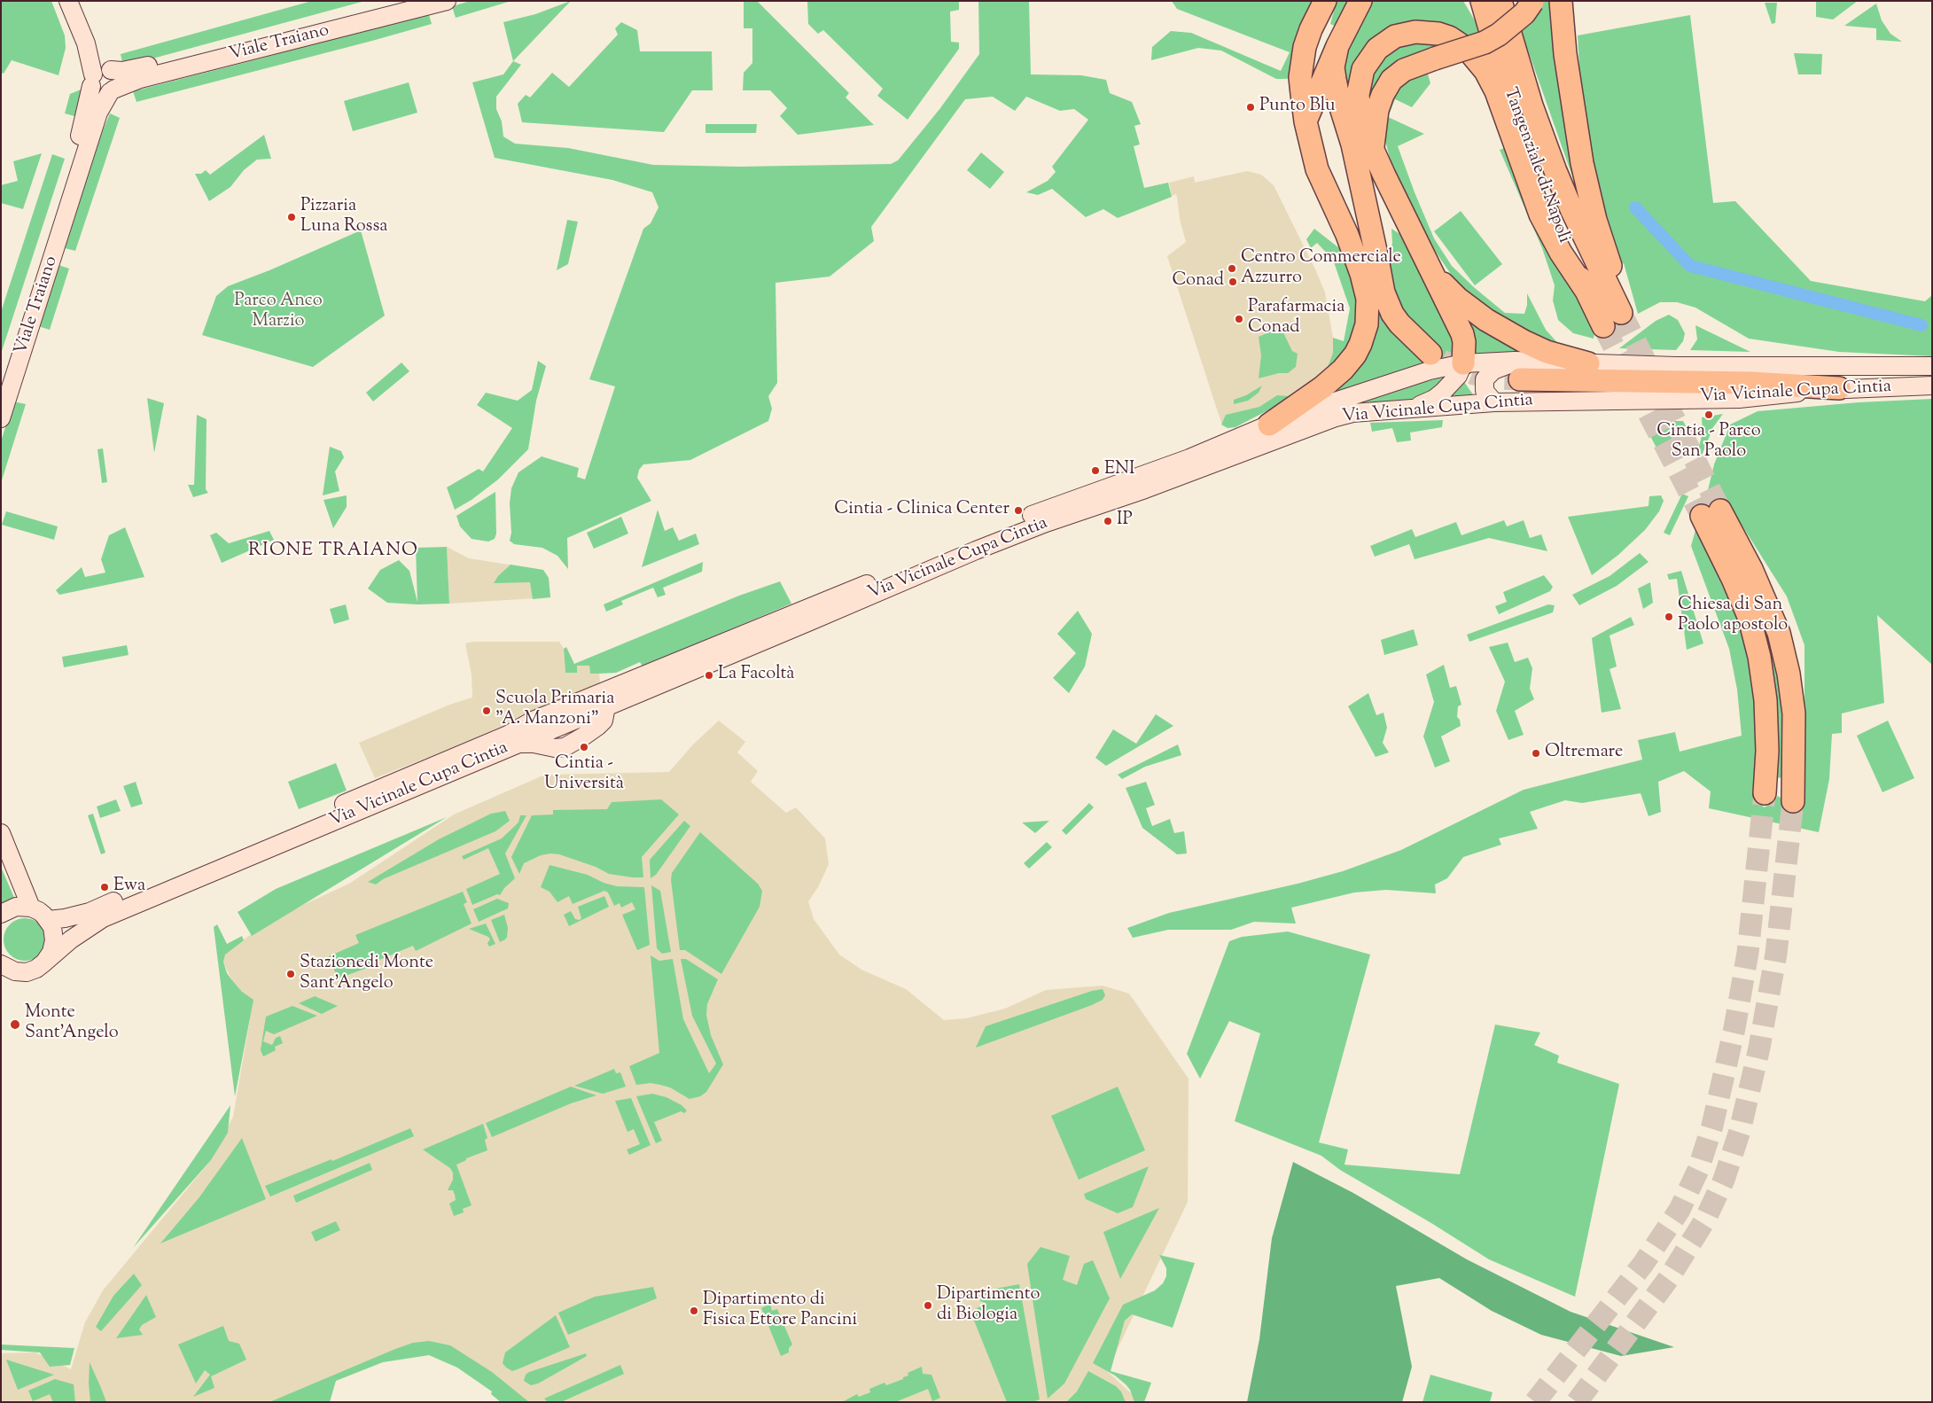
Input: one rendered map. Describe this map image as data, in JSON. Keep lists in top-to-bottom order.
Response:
{
  "streets": {
    "highway": ["Tangenziale di Napoli"],
    "main road": ["Viale Traiano", "Via Vicinale Cupa Cintia"]
  },
  "districts": ["RIONE TRAIANO"],
  "parks": ["Parco Anco Marzio"],
  "places": [
    "Punto Blu",
    "Pizzaria Luna Rossa",
    "Centro Commerciale Azzurro",
    "Conad",
    "Parafarmacia Conad",
    "Cintia - Parco San Paolo",
    "ENI",
    "Cintia - Clinica Center",
    "IP",
    "Chiesa di San Paolo apostolo",
    "La Facoltà",
    "Scuola Primaria \"A. Manzoni\"",
    "Cintia - Università",
    "Oltremare",
    "Ewa",
    "Stazionedi Monte Sant'Angelo",
    "Monte Sant'Angelo",
    "Dipartimento di Biologia",
    "Dipartimento di Fisica Ettore Pancini"
  ]
}
